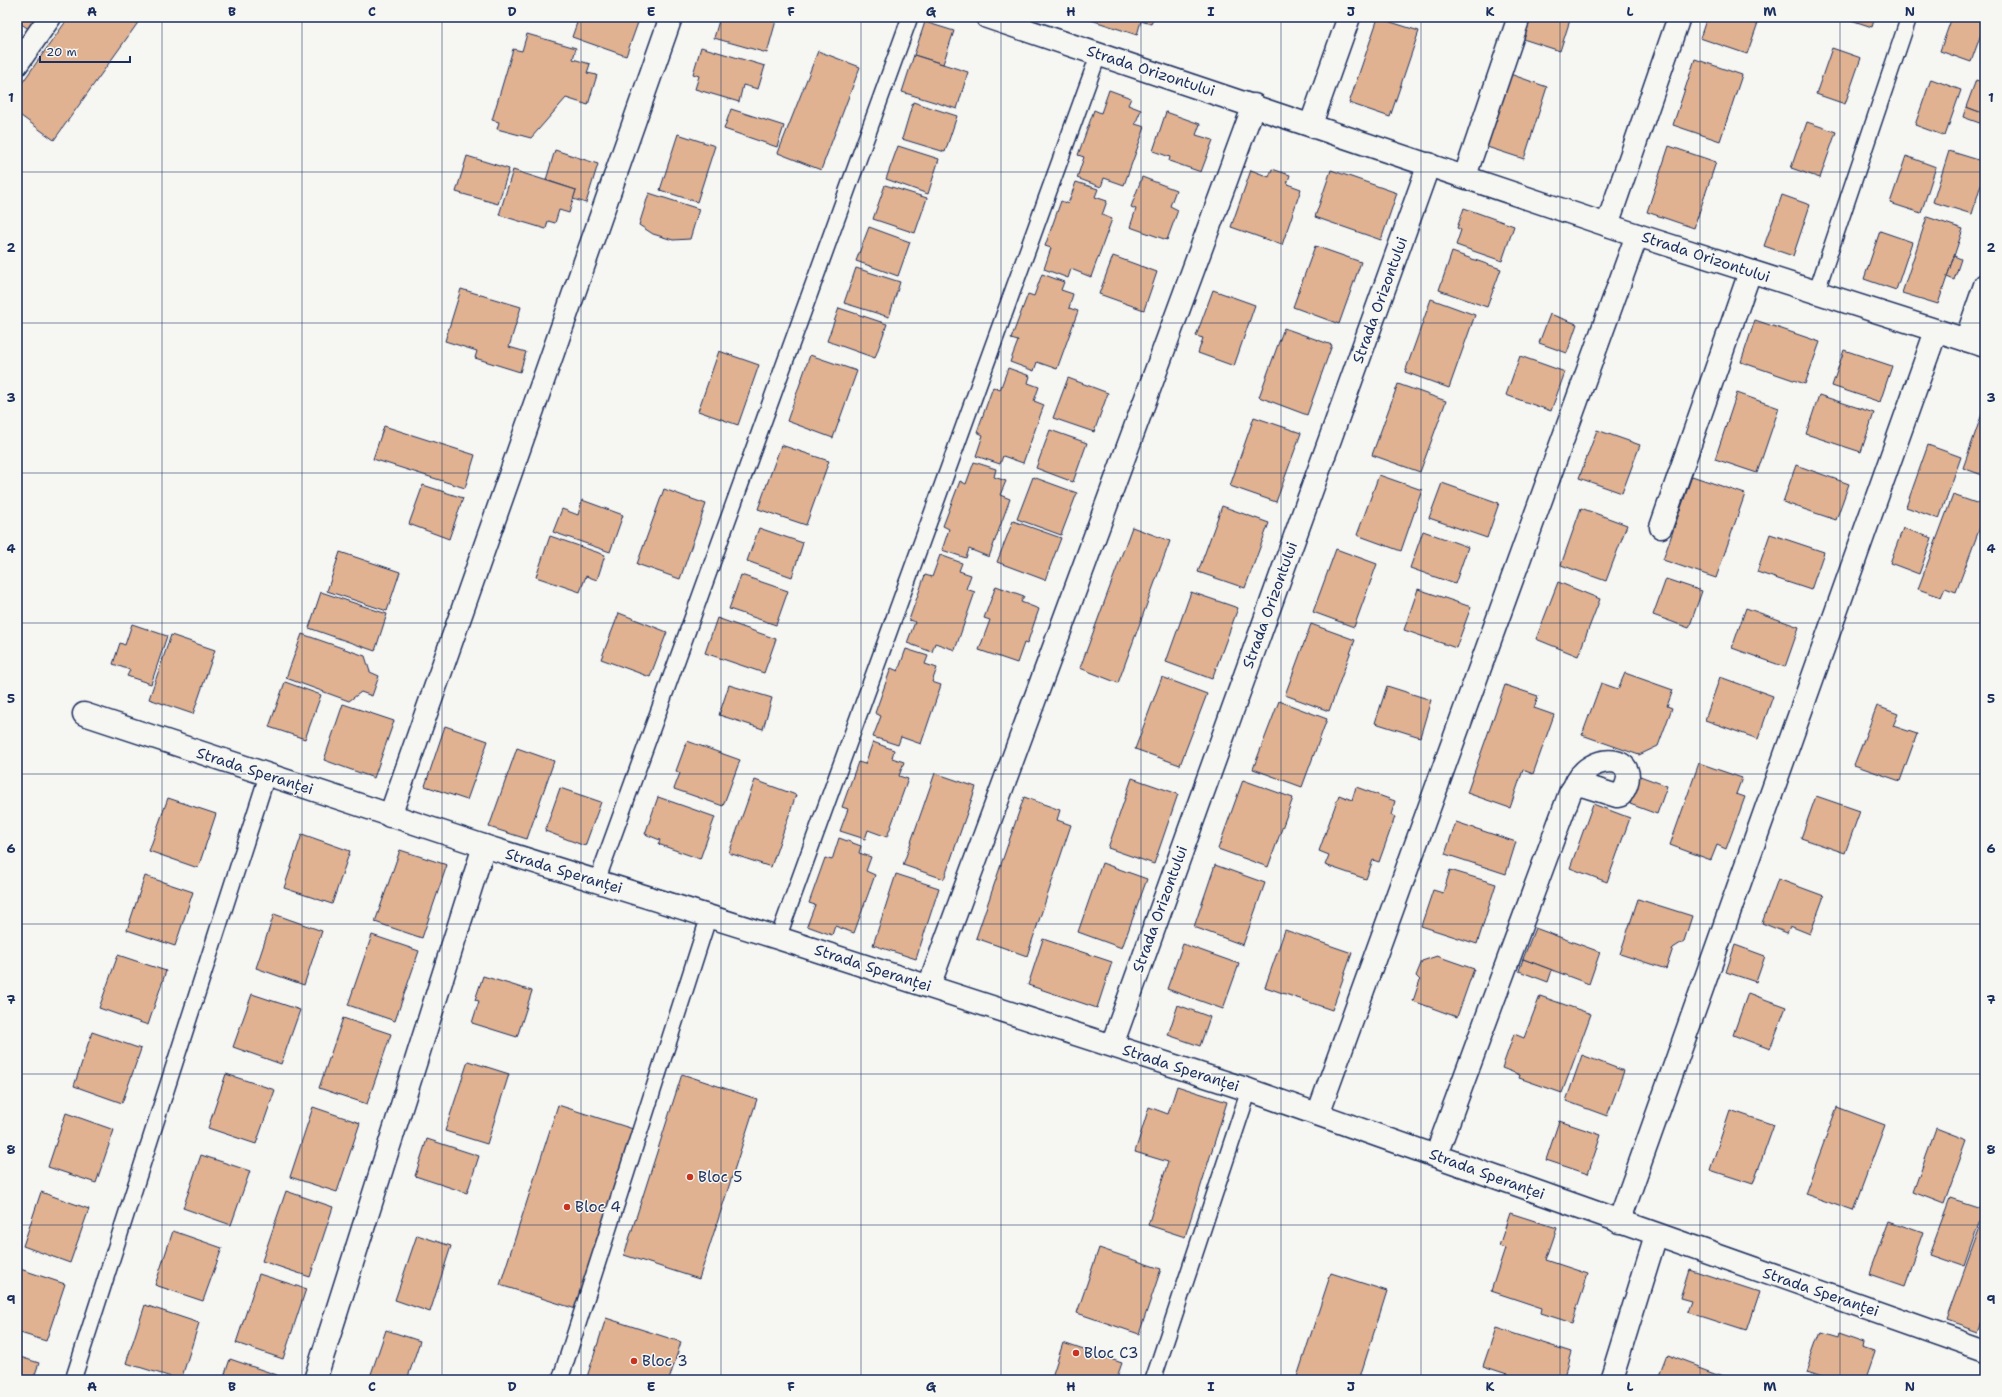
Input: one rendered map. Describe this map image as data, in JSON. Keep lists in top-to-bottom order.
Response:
{
  "streets": {
    "street": ["Strada Orizontului", "Strada Speranței"]
  },
  "crossings": [
    ["Strada Orizontului", "Strada Speranței"]
  ],
  "places": [
    "Bloc 5",
    "Bloc 4",
    "Bloc C3",
    "Bloc 3"
  ],
  "scale_bar": "20 m",
  "grid": {
    "columns": [
      "A",
      "B",
      "C",
      "D",
      "E",
      "F",
      "G",
      "H",
      "I",
      "J",
      "K",
      "L",
      "M",
      "N"
    ],
    "rows": [
      "1",
      "2",
      "3",
      "4",
      "5",
      "6",
      "7",
      "8",
      "9"
    ]
  }
}
